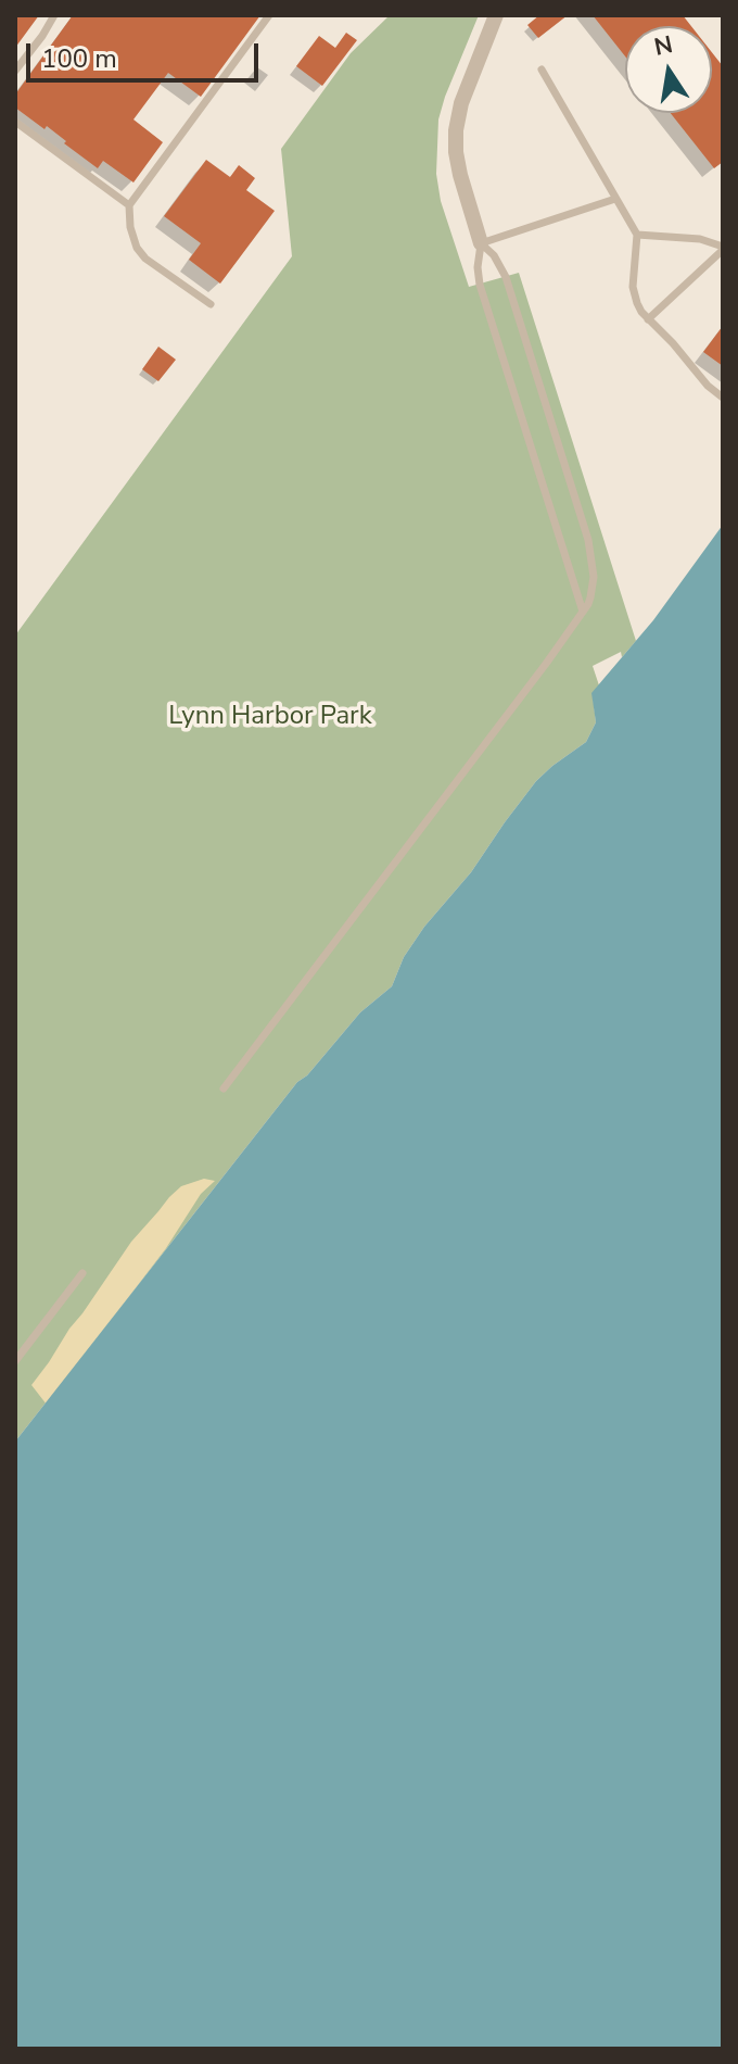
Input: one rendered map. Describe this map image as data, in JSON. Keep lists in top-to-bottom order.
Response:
{
  "parks": ["Lynn Harbor Park"],
  "scale_bar": "100 m",
  "north": "top"
}
